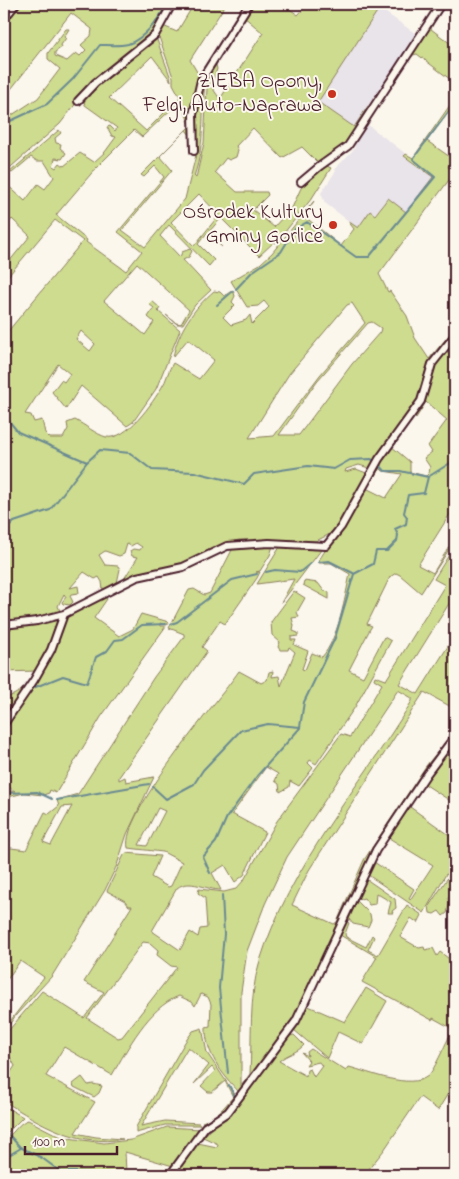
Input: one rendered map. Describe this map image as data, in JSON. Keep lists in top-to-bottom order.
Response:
{
  "places": ["ZIĘBA Opony, Felgi, Auto-Naprawa", "Ośrodek Kultury Gminy Gorlice"],
  "scale_bar": "100 m"
}
